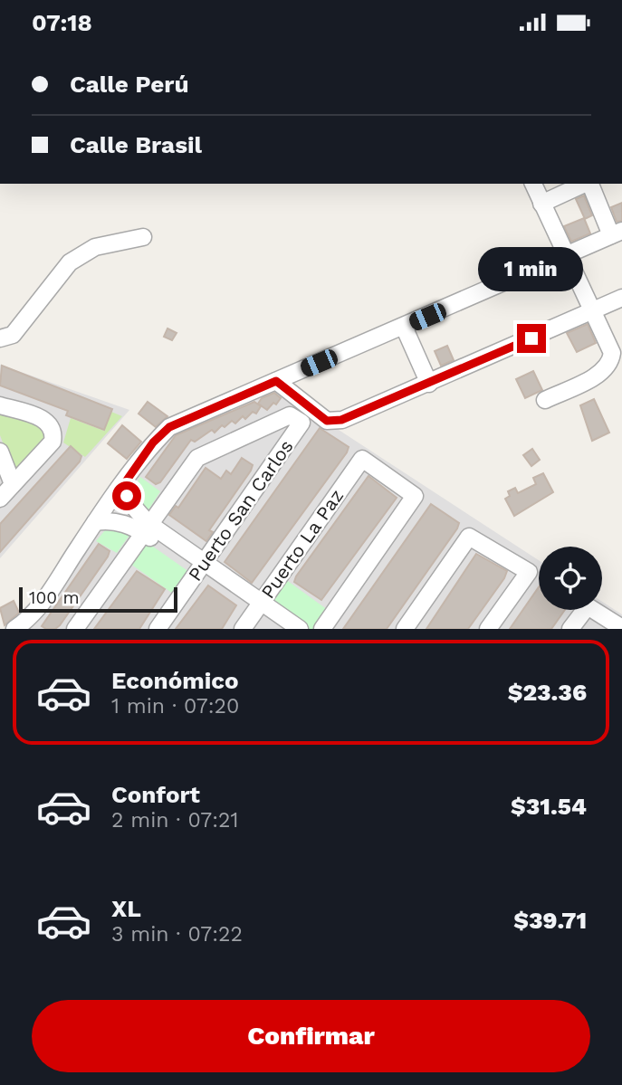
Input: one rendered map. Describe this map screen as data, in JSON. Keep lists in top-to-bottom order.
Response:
{
  "streets": {
    "street": ["Puerto San Carlos", "Puerto La Paz"]
  },
  "scale_bar": "100 m",
  "page": {
    "status": "07:18",
    "banner": ["Calle Perú", "Calle Brasil"],
    "bubble": "1 min",
    "scale": "100 m",
    "list": [
      {
        "name": "Económico",
        "note": "1 min · 07:20",
        "value": "$23.36"
      },
      {
        "name": "Confort",
        "note": "2 min · 07:21",
        "value": "$31.54"
      },
      {
        "name": "XL",
        "note": "3 min · 07:22",
        "value": "$39.71"
      }
    ],
    "buttons": "Confirmar"
  }
}
